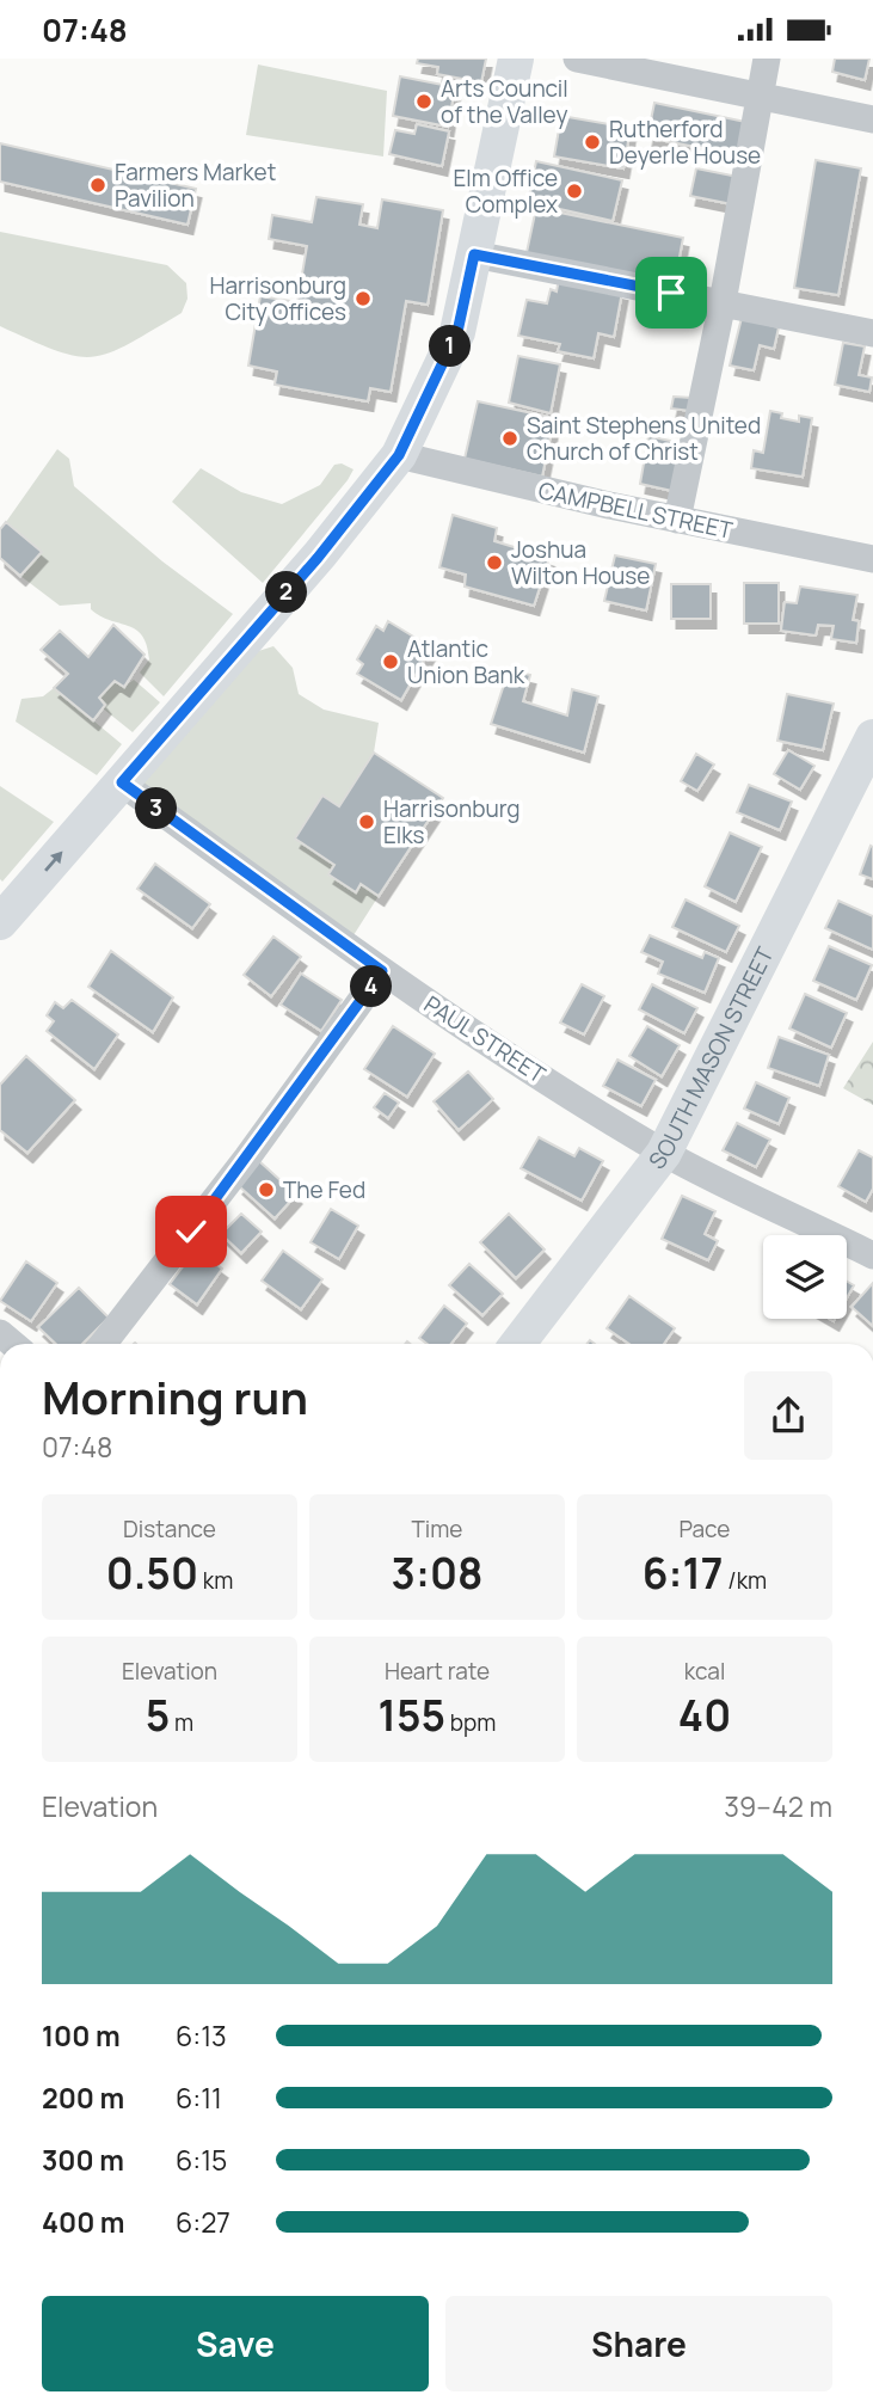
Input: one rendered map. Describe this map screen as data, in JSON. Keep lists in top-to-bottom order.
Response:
{
  "streets": {
    "main road": ["SOUTH MASON STREET"],
    "street": ["CAMPBELL STREET", "PAUL STREET"]
  },
  "crossings": [
    ["PAUL STREET", "SOUTH MASON STREET"]
  ],
  "places": [
    "Arts Council of the Valley",
    "Rutherford Deyerle House",
    "Farmers Market Pavilion",
    "Elm Office Complex",
    "Harrisonburg City Offices",
    "Saint Stephens United Church of Christ",
    "Joshua Wilton House",
    "Atlantic Union Bank",
    "Harrisonburg Elks",
    "The Fed"
  ],
  "page": {
    "status": "07:48",
    "pins": [
      "1",
      "2",
      "3",
      "4"
    ],
    "heading": ["Morning run", "07:48"],
    "stats": [
      ["Distance", "0.50 km"],
      ["Time", "3:08"],
      ["Pace", "6:17 /km"],
      ["Elevation", "5 m"],
      ["Heart rate", "155 bpm"],
      ["kcal", "40"]
    ],
    "chart": ["Elevation", "39–42 m"],
    "list": [
      {
        "name": "100 m",
        "note": "6:13"
      },
      {
        "name": "200 m",
        "note": "6:11"
      },
      {
        "name": "300 m",
        "note": "6:15"
      },
      {
        "name": "400 m",
        "note": "6:27"
      }
    ],
    "buttons": ["Save", "Share"]
  }
}
